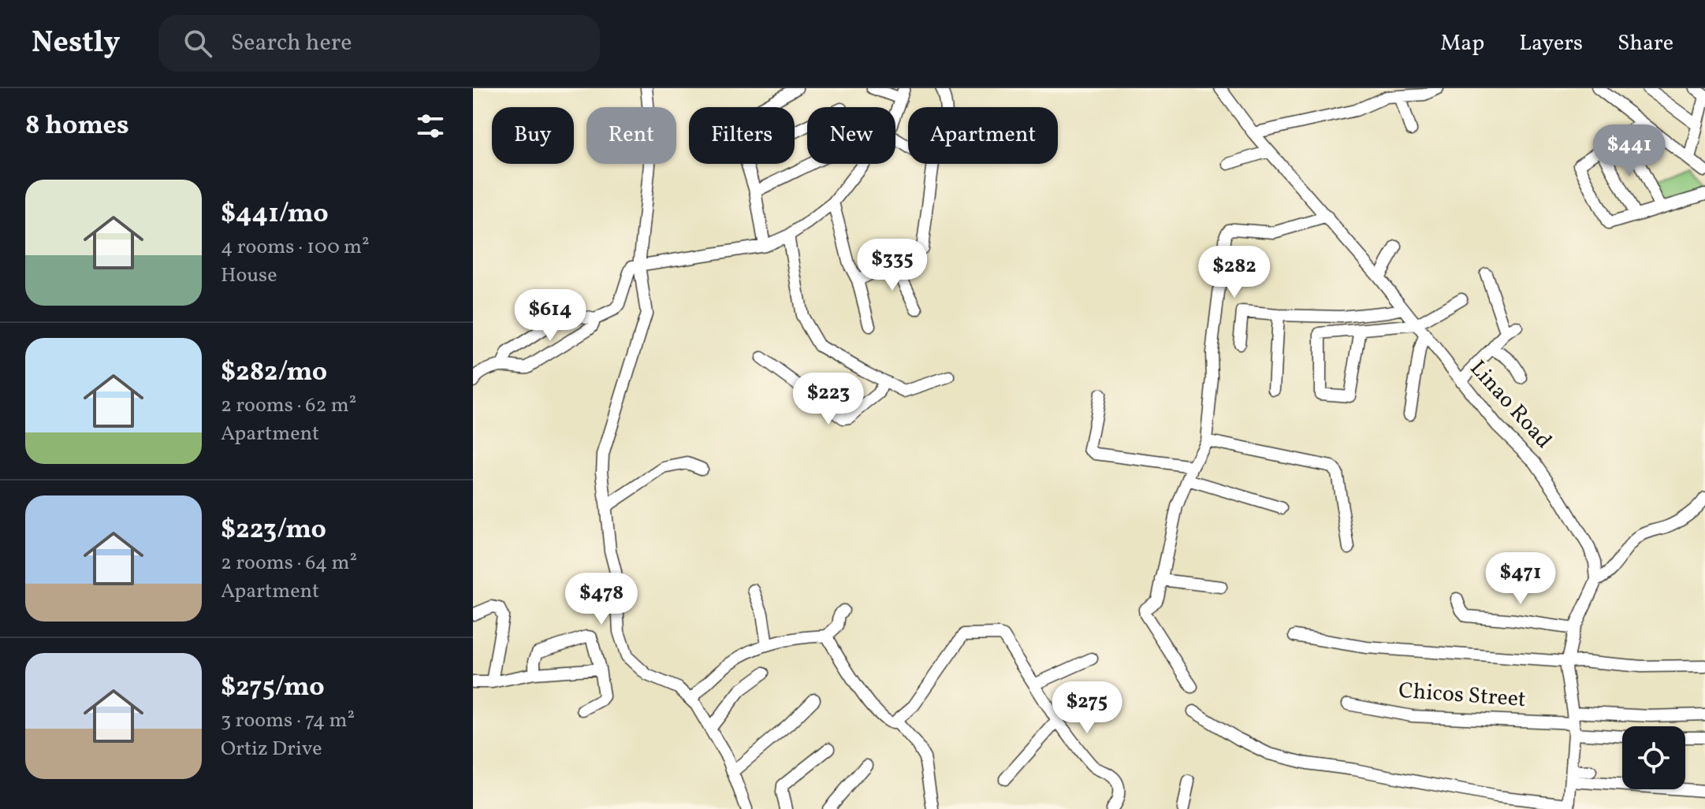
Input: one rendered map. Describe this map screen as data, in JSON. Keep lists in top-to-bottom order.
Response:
{
  "streets": {
    "street": ["Linao Road", "Chicos Street"]
  },
  "page": {
    "header": "Nestly",
    "search": "Search here",
    "nav": ["Map", "Layers", "Share"],
    "heading": "8 homes",
    "chip": [
      "Buy",
      "Rent",
      "Filters",
      "New",
      "Apartment"
    ],
    "price": [
      "$441",
      "$335",
      "$282",
      "$614",
      "$223",
      "$471",
      "$478",
      "$275"
    ],
    "list": [
      {
        "name": "$441/mo",
        "note": "4 rooms · 100 m² · House"
      },
      {
        "name": "$282/mo",
        "note": "2 rooms · 62 m² · Apartment"
      },
      {
        "name": "$223/mo",
        "note": "2 rooms · 64 m² · Apartment"
      },
      {
        "name": "$275/mo",
        "note": "3 rooms · 74 m² · Ortiz Drive"
      }
    ]
  }
}
